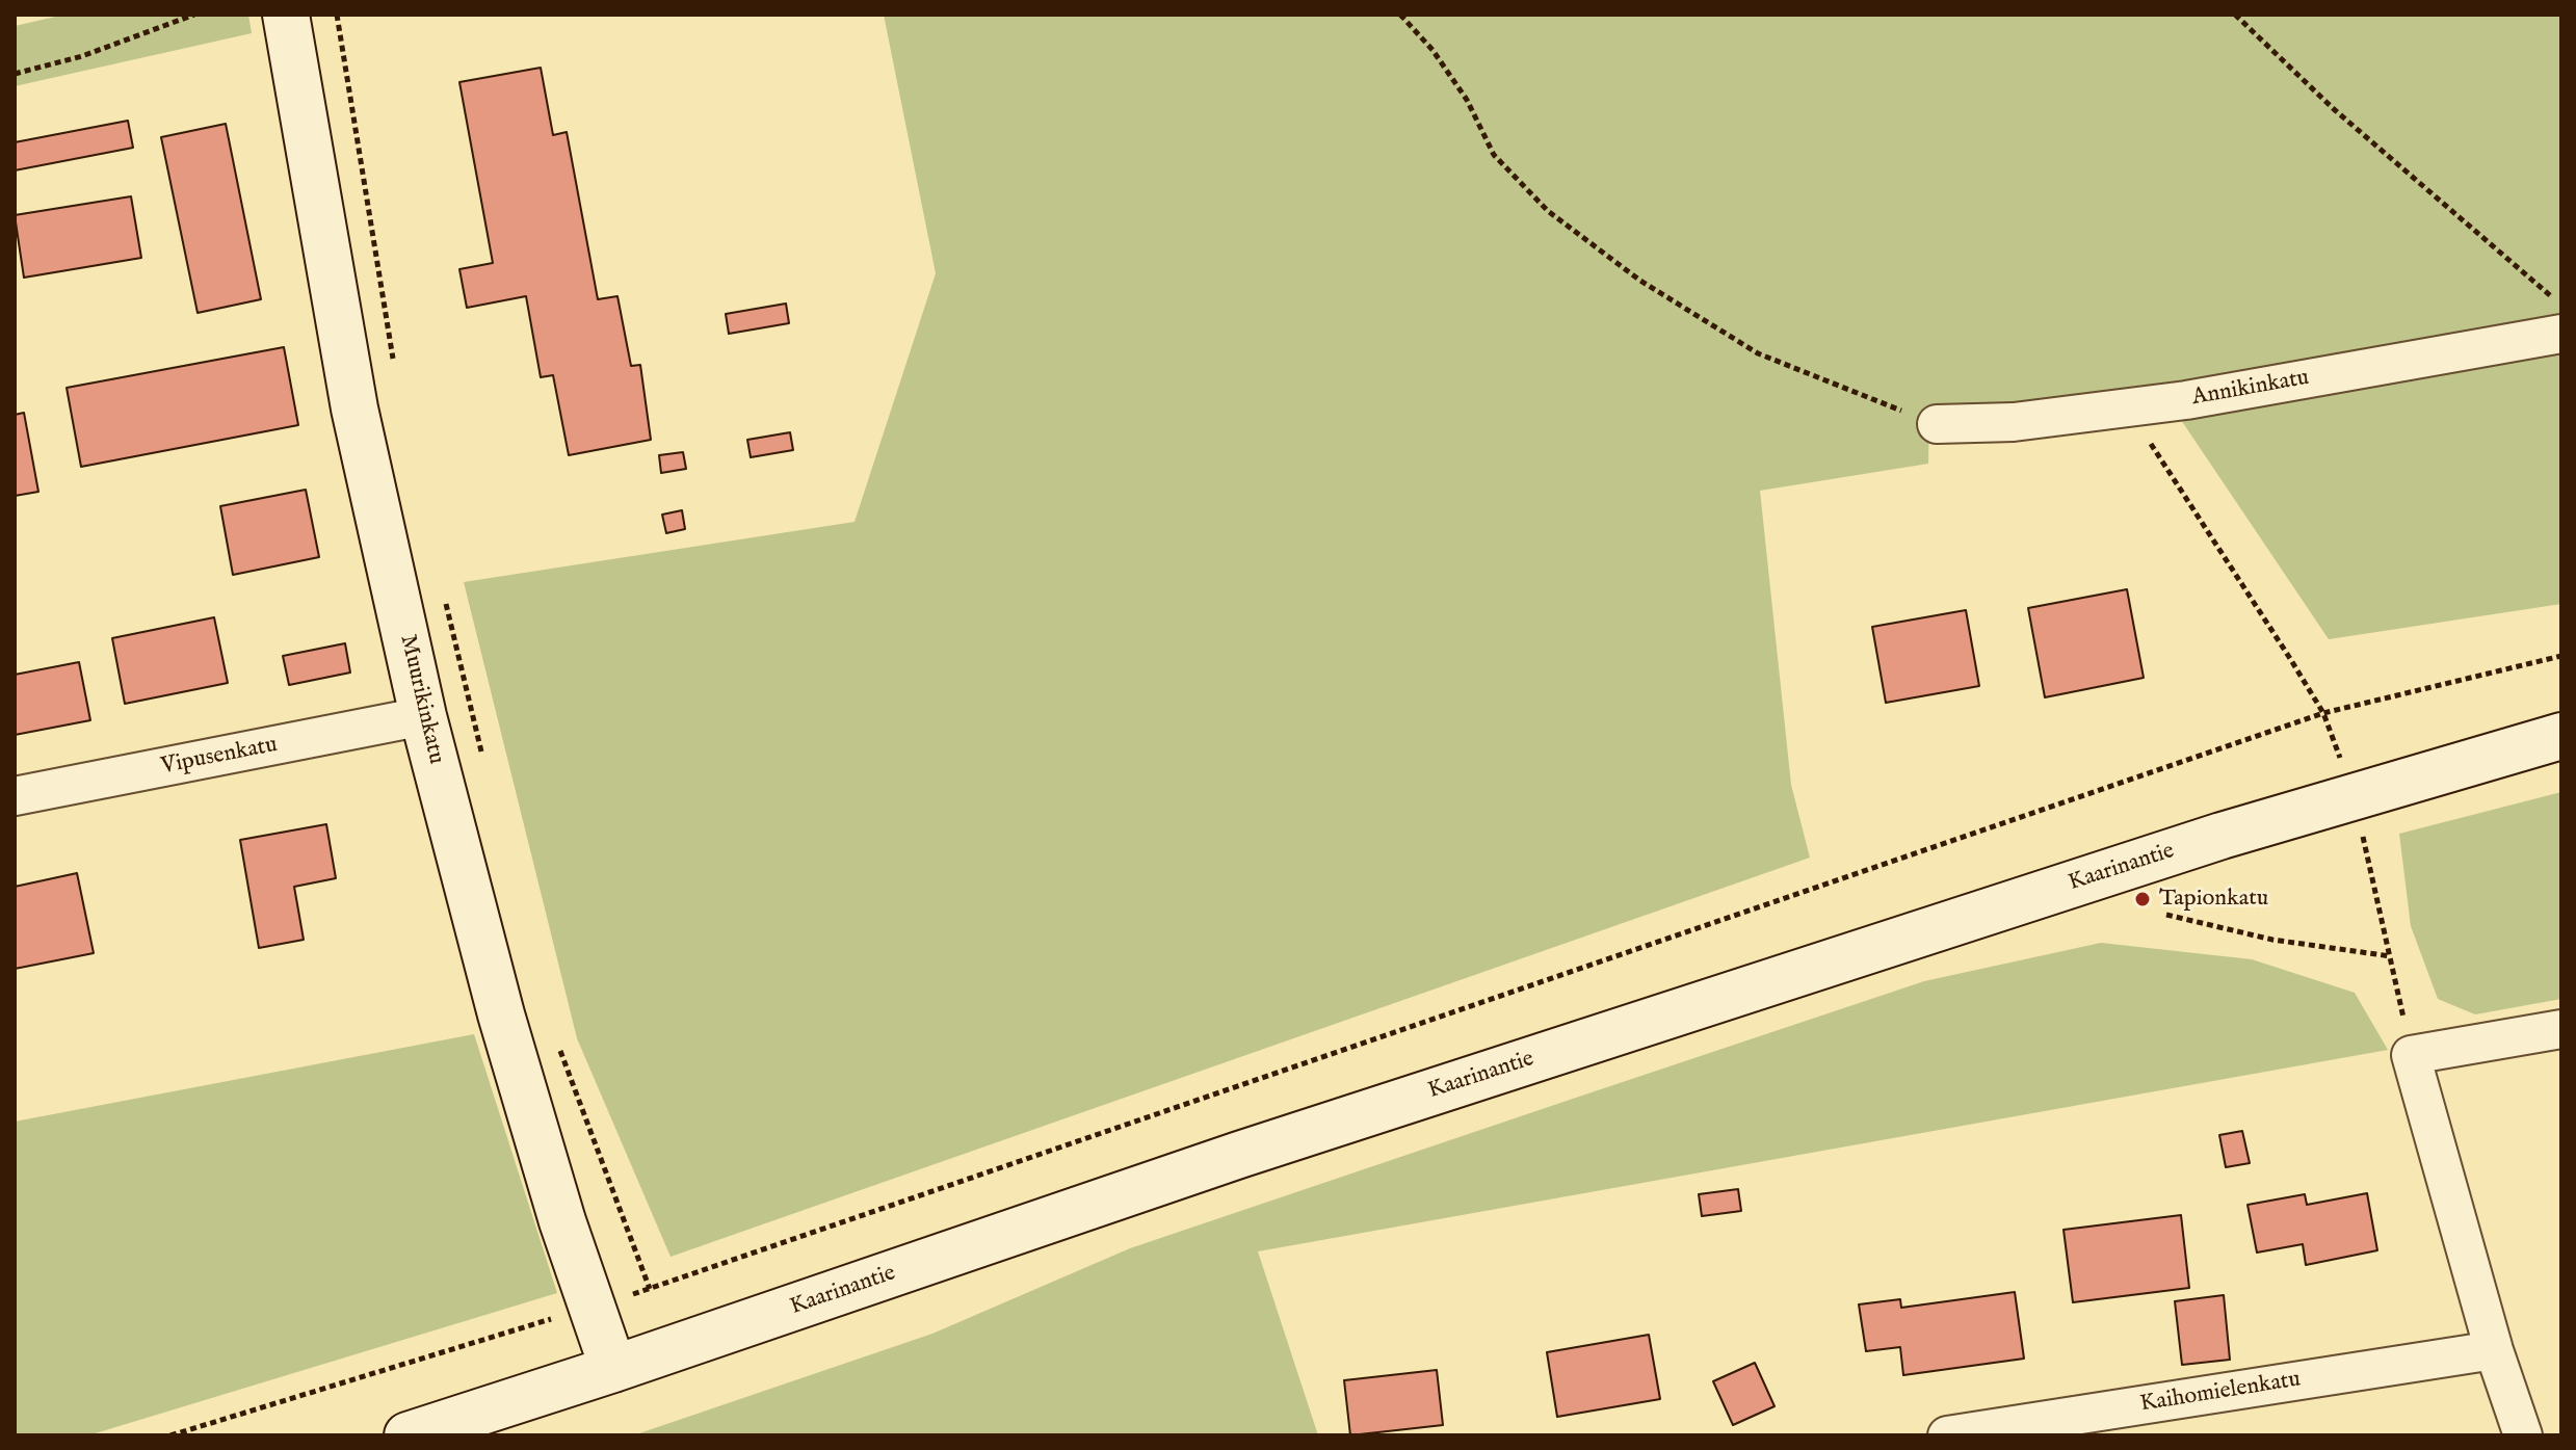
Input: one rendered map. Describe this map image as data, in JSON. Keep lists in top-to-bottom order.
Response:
{
  "streets": {
    "main road": ["Muurikinkatu", "Kaarinantie"],
    "street": ["Annikinkatu", "Vipusenkatu", "Kaihomielenkatu"]
  },
  "crossings": [
    ["Muurikinkatu", "Vipusenkatu"],
    ["Muurikinkatu", "Kaarinantie"]
  ],
  "places": ["Tapionkatu"]
}
